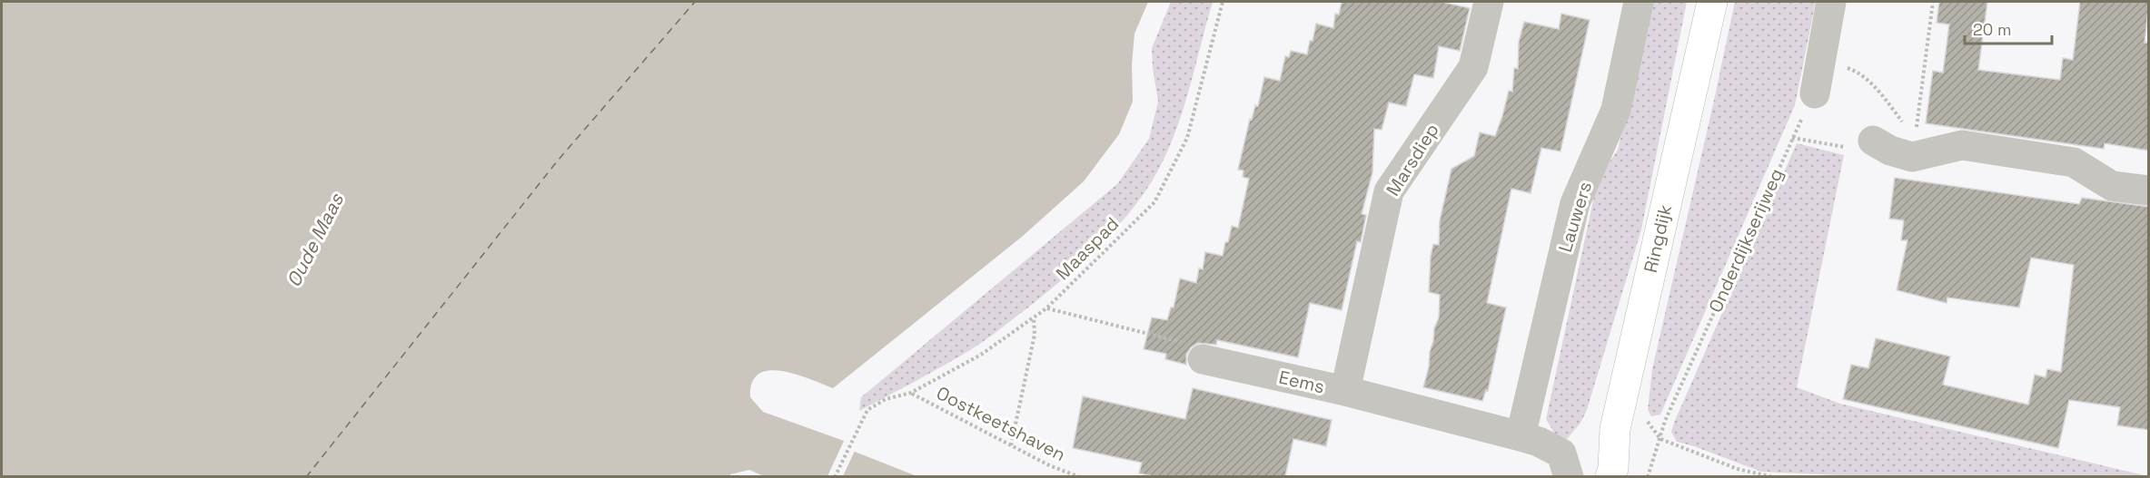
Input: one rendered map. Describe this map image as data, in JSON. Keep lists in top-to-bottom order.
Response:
{
  "streets": {
    "main road": ["Ringdijk"],
    "street": ["Marsdiep", "Lauwers", "Eems"],
    "path": ["Onderdijkserijweg", "Maaspad", "Oostkeetshaven"]
  },
  "crossings": [
    ["Marsdiep", "Eems"],
    ["Lauwers", "Eems"],
    ["Maaspad", "Oostkeetshaven"]
  ],
  "water": ["Oude Maas"],
  "scale_bar": "20 m"
}
